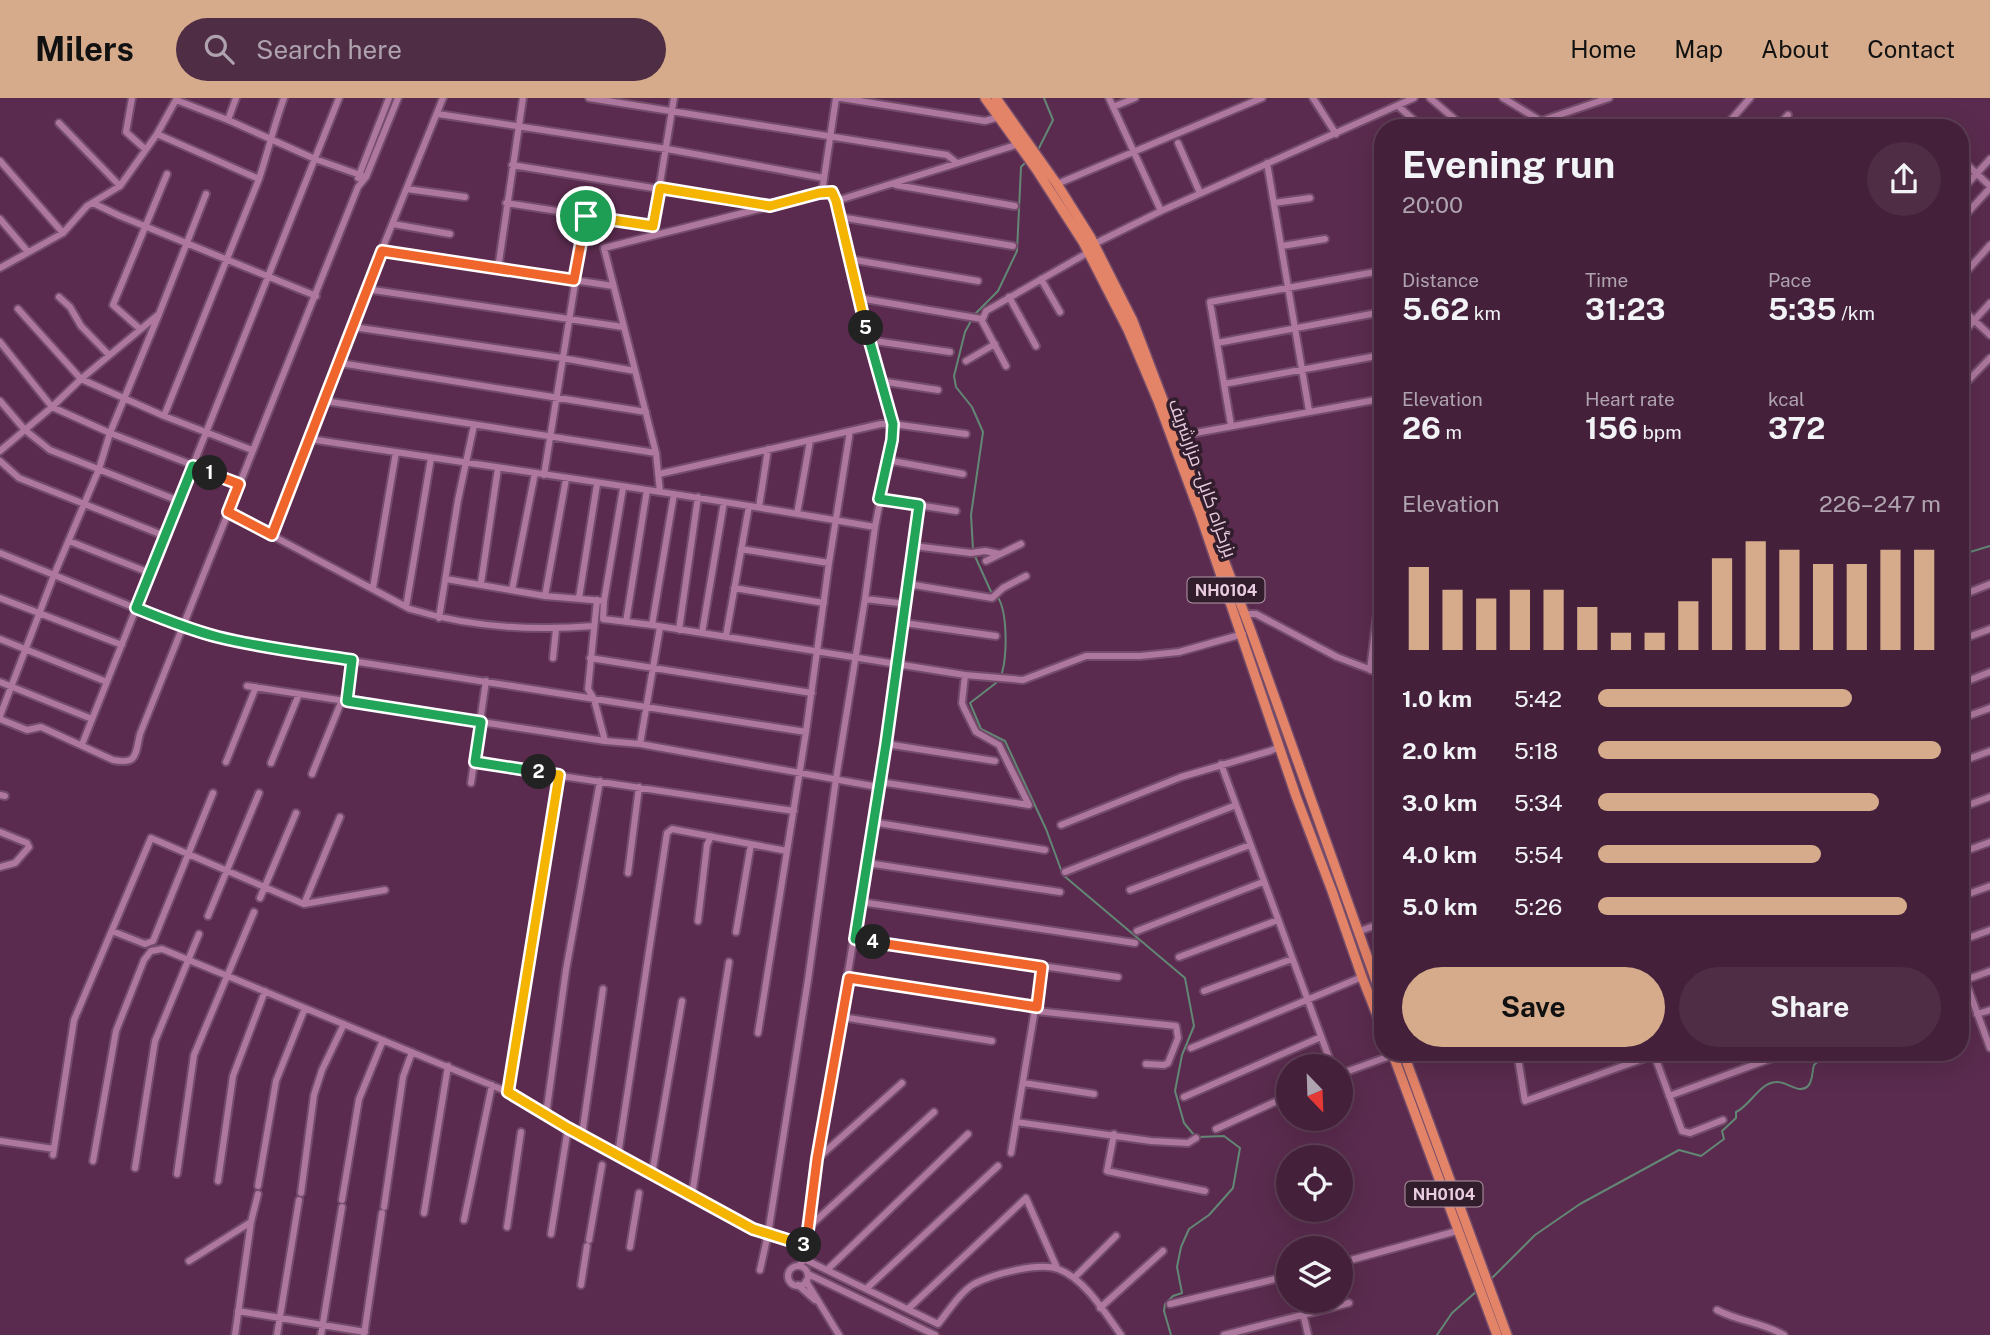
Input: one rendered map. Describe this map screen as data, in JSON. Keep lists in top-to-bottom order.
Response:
{
  "streets": {
    "highway": ["بزرگراه کابل - مزارشریف", "NH0104"]
  },
  "crossings": [
    ["بزرگراه کابل - مزارشریف", "NH0104"]
  ],
  "north": "bottom right",
  "page": {
    "header": "Milers",
    "search": "Search here",
    "nav": [
      "Home",
      "Map",
      "About",
      "Contact"
    ],
    "heading": ["Evening run", "20:00"],
    "stats": [
      ["Distance", "5.62 km"],
      ["Time", "31:23"],
      ["Pace", "5:35 /km"],
      ["Elevation", "26 m"],
      ["Heart rate", "156 bpm"],
      ["kcal", "372"]
    ],
    "pins": [
      "5",
      "1",
      "2",
      "4",
      "3"
    ],
    "chart": ["Elevation", "226–247 m"],
    "list": [
      {
        "name": "1.0 km",
        "note": "5:42"
      },
      {
        "name": "2.0 km",
        "note": "5:18"
      },
      {
        "name": "3.0 km",
        "note": "5:34"
      },
      {
        "name": "4.0 km",
        "note": "5:54"
      },
      {
        "name": "5.0 km",
        "note": "5:26"
      }
    ],
    "buttons": ["Save", "Share"]
  }
}
